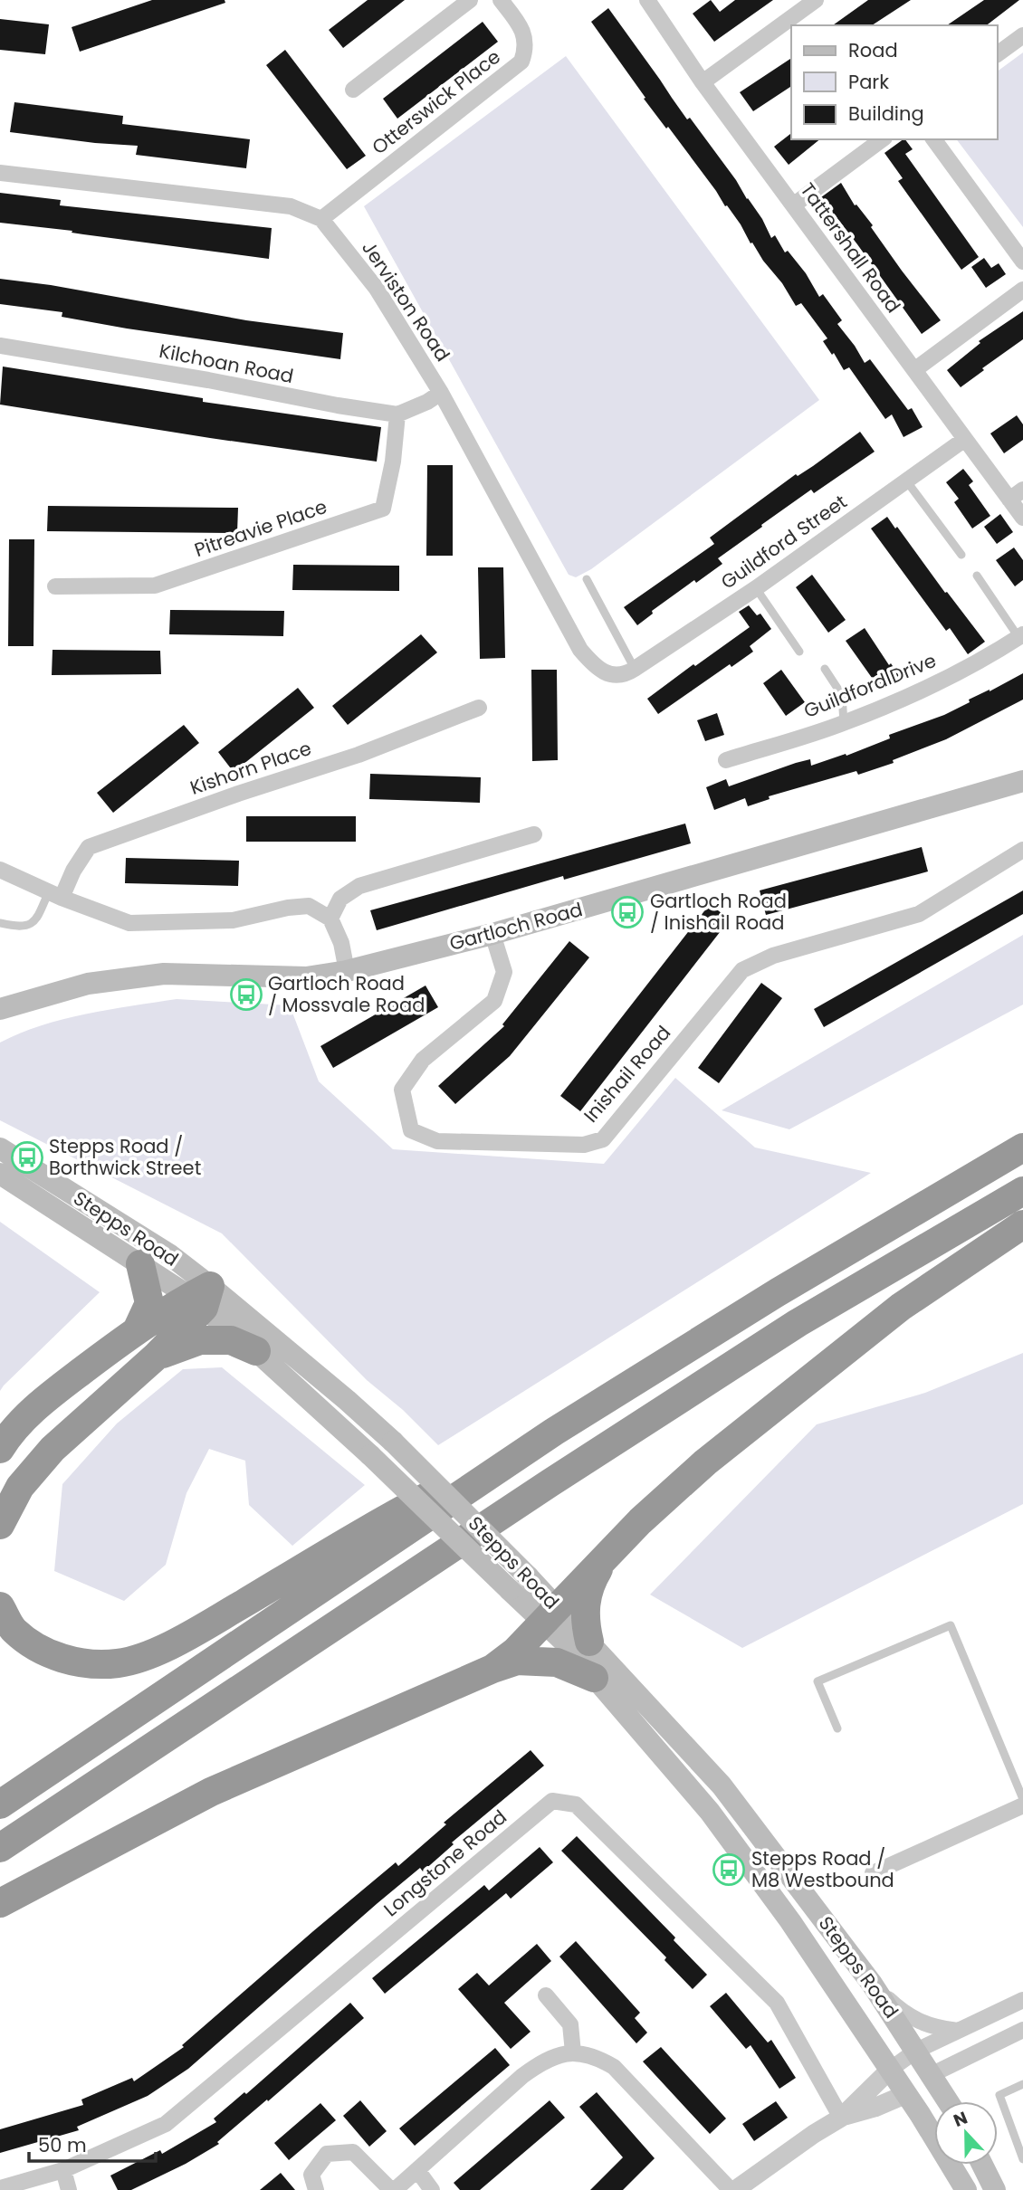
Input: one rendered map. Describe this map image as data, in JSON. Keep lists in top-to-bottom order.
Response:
{
  "streets": {
    "main road": ["Gartloch Road", "Stepps Road"],
    "street": [
      "Otterswick Place",
      "Tattershall Road",
      "Jerviston Road",
      "Kilchoan Road",
      "Pitreavie Place",
      "Guildford Street",
      "Guildford Drive",
      "Kishorn Place",
      "Inishail Road",
      "Longstone Road"
    ]
  },
  "crossings": [
    ["Otterswick Place", "Jerviston Road"],
    ["Tattershall Road", "Guildford Street"],
    ["Jerviston Road", "Guildford Street"],
    ["Kilchoan Road", "Pitreavie Place"],
    ["Gartloch Road", "Inishail Road"]
  ],
  "places": {
    "bus stop": [
      "Gartloch Road / Inishail Road",
      "Gartloch Road / Mossvale Road",
      "Stepps Road / Borthwick Street",
      "Stepps Road / M8 Westbound"
    ]
  },
  "legend": ["Road", "Park", "Building"],
  "scale_bar": "50 m",
  "north": "top"
}
